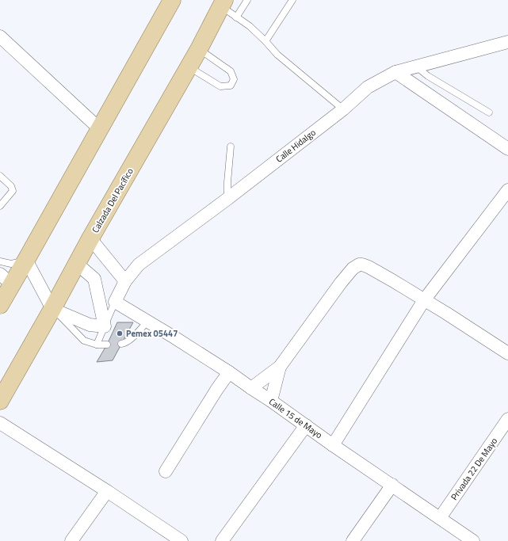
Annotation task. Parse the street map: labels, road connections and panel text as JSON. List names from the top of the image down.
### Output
{
  "streets": {
    "main road": ["Calzada Del Pacífico"],
    "street": ["Calle Hidalgo", "Calle 15 de Mayo", "Privada 22 De Mayo"]
  },
  "crossings": [
    ["Calle Hidalgo", "Calle 15 de Mayo"],
    ["Calle 15 de Mayo", "Privada 22 De Mayo"]
  ],
  "places": ["Pemex 05447"]
}
